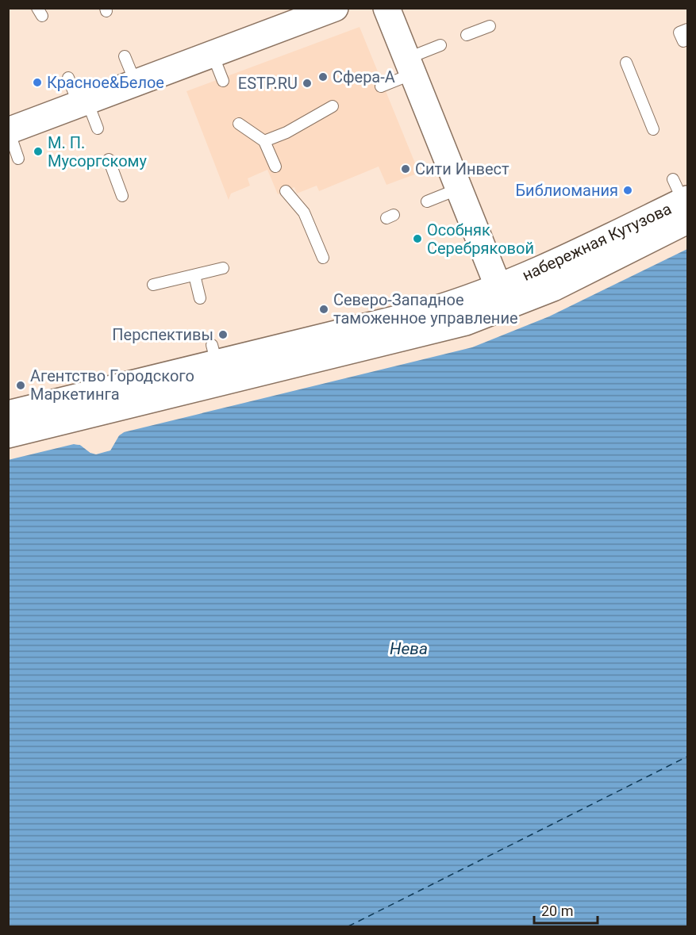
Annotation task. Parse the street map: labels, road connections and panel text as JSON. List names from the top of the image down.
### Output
{
  "streets": {
    "main road": ["набережная Кутузова"]
  },
  "water": ["Нева"],
  "places": [
    "Сфера-A",
    "Красное&Белое",
    "ESTP.RU",
    "М. П. Мусоргскому",
    "Сити Инвест",
    "Библиомания",
    "Особняк Серебряковой",
    "Северо-Западное таможенное управление",
    "Перспективы",
    "Агентство Городского Маркетинга"
  ],
  "scale_bar": "20 m"
}
